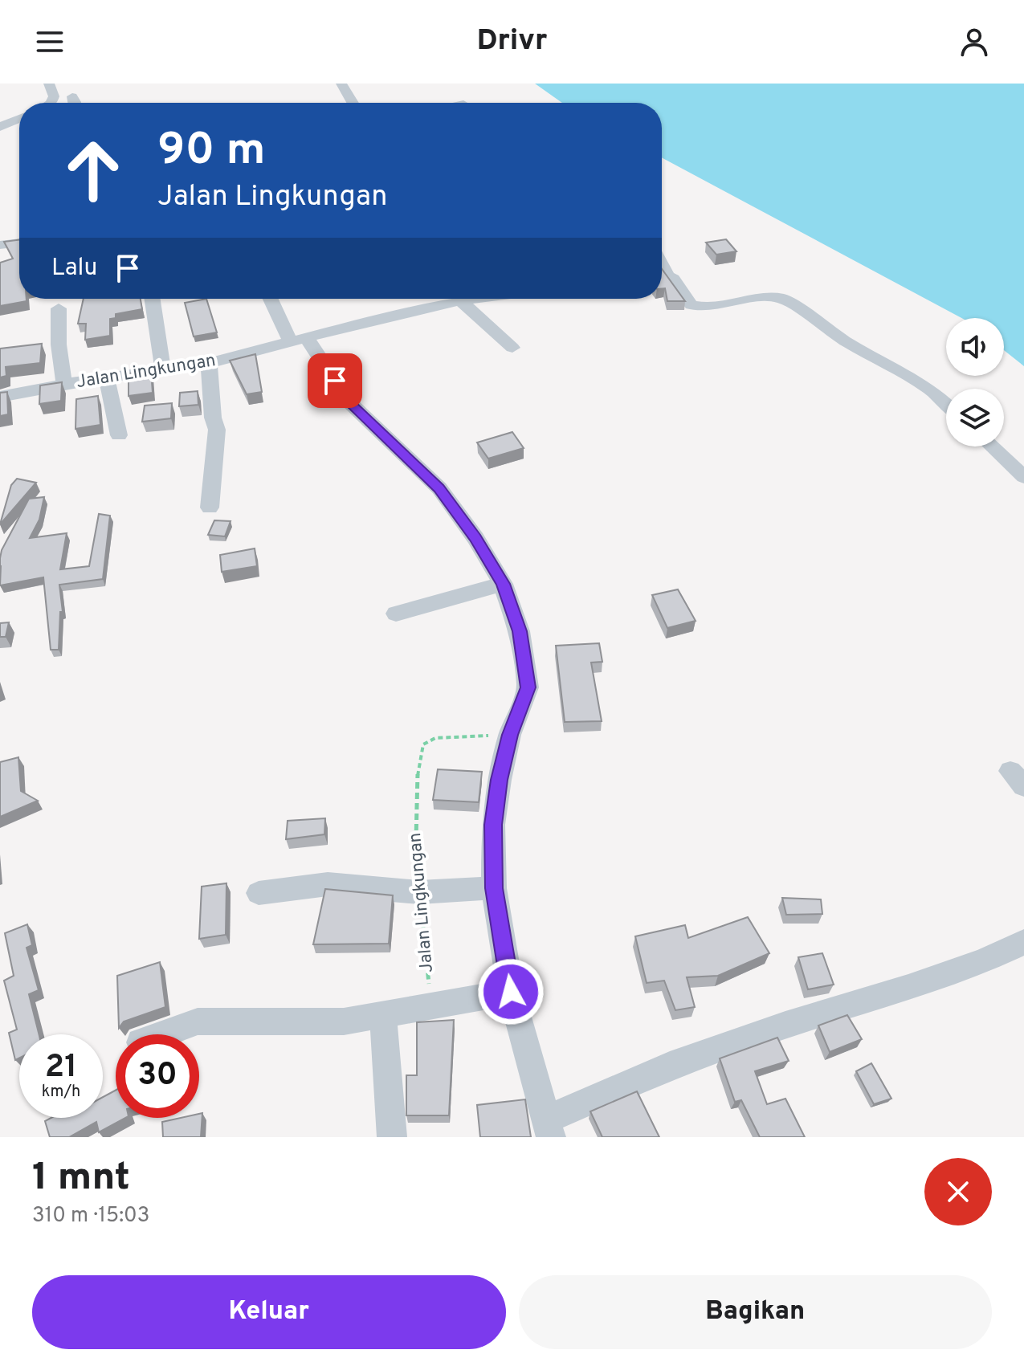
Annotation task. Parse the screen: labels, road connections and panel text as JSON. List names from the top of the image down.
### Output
{
  "streets": {
    "street": ["Jalan Lingkungan"]
  },
  "page": {
    "header": "Drivr",
    "turn": ["90 m", "Jalan Lingkungan"],
    "then": "Lalu",
    "speed": "21 km/h",
    "limit": "30",
    "heading": ["1 mnt", "310 m · 15:03"],
    "buttons": ["Keluar", "Bagikan"]
  }
}
